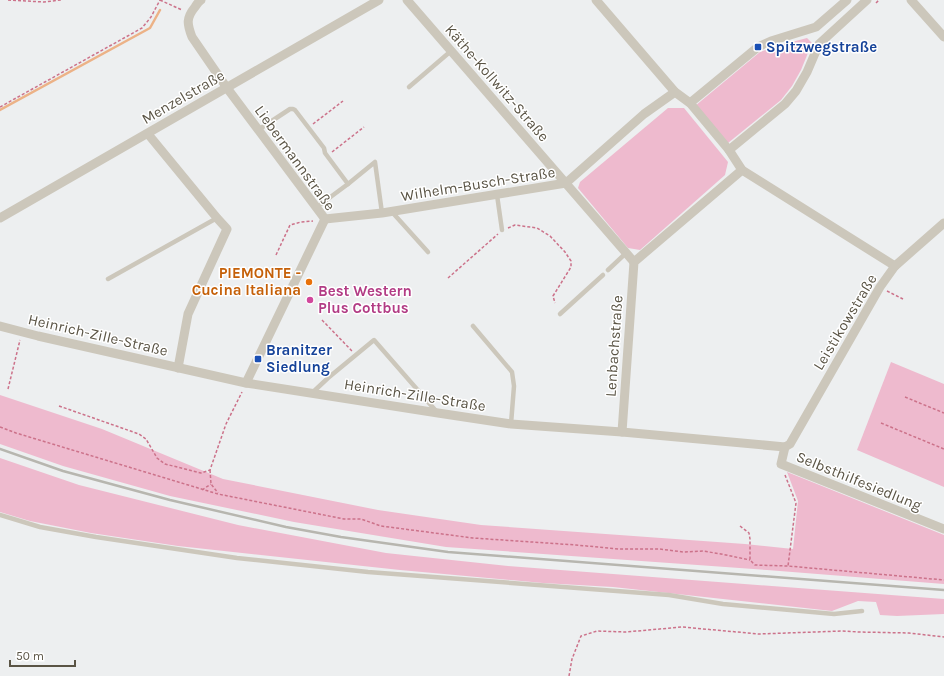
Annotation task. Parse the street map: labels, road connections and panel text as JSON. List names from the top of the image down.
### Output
{
  "streets": {
    "street": [
      "Käthe-Kollwitz-Straße",
      "Menzelstraße",
      "Liebermannstraße",
      "Wilhelm-Busch-Straße",
      "Leistikowstraße",
      "Heinrich-Zille-Straße",
      "Lenbachstraße",
      "Selbsthilfesiedlung"
    ]
  },
  "crossings": [
    ["Käthe-Kollwitz-Straße", "Wilhelm-Busch-Straße"],
    ["Menzelstraße", "Liebermannstraße"],
    ["Liebermannstraße", "Wilhelm-Busch-Straße"],
    ["Liebermannstraße", "Heinrich-Zille-Straße"],
    ["Leistikowstraße", "Heinrich-Zille-Straße"],
    ["Leistikowstraße", "Selbsthilfesiedlung"],
    ["Heinrich-Zille-Straße", "Lenbachstraße"],
    ["Heinrich-Zille-Straße", "Selbsthilfesiedlung"]
  ],
  "places": {
    "transit": ["Spitzwegstraße", "Branitzer Siedlung"],
    "other": ["PIEMONTE - Cucina Italiana", "Best Western Plus Cottbus"]
  },
  "scale_bar": "50 m"
}
